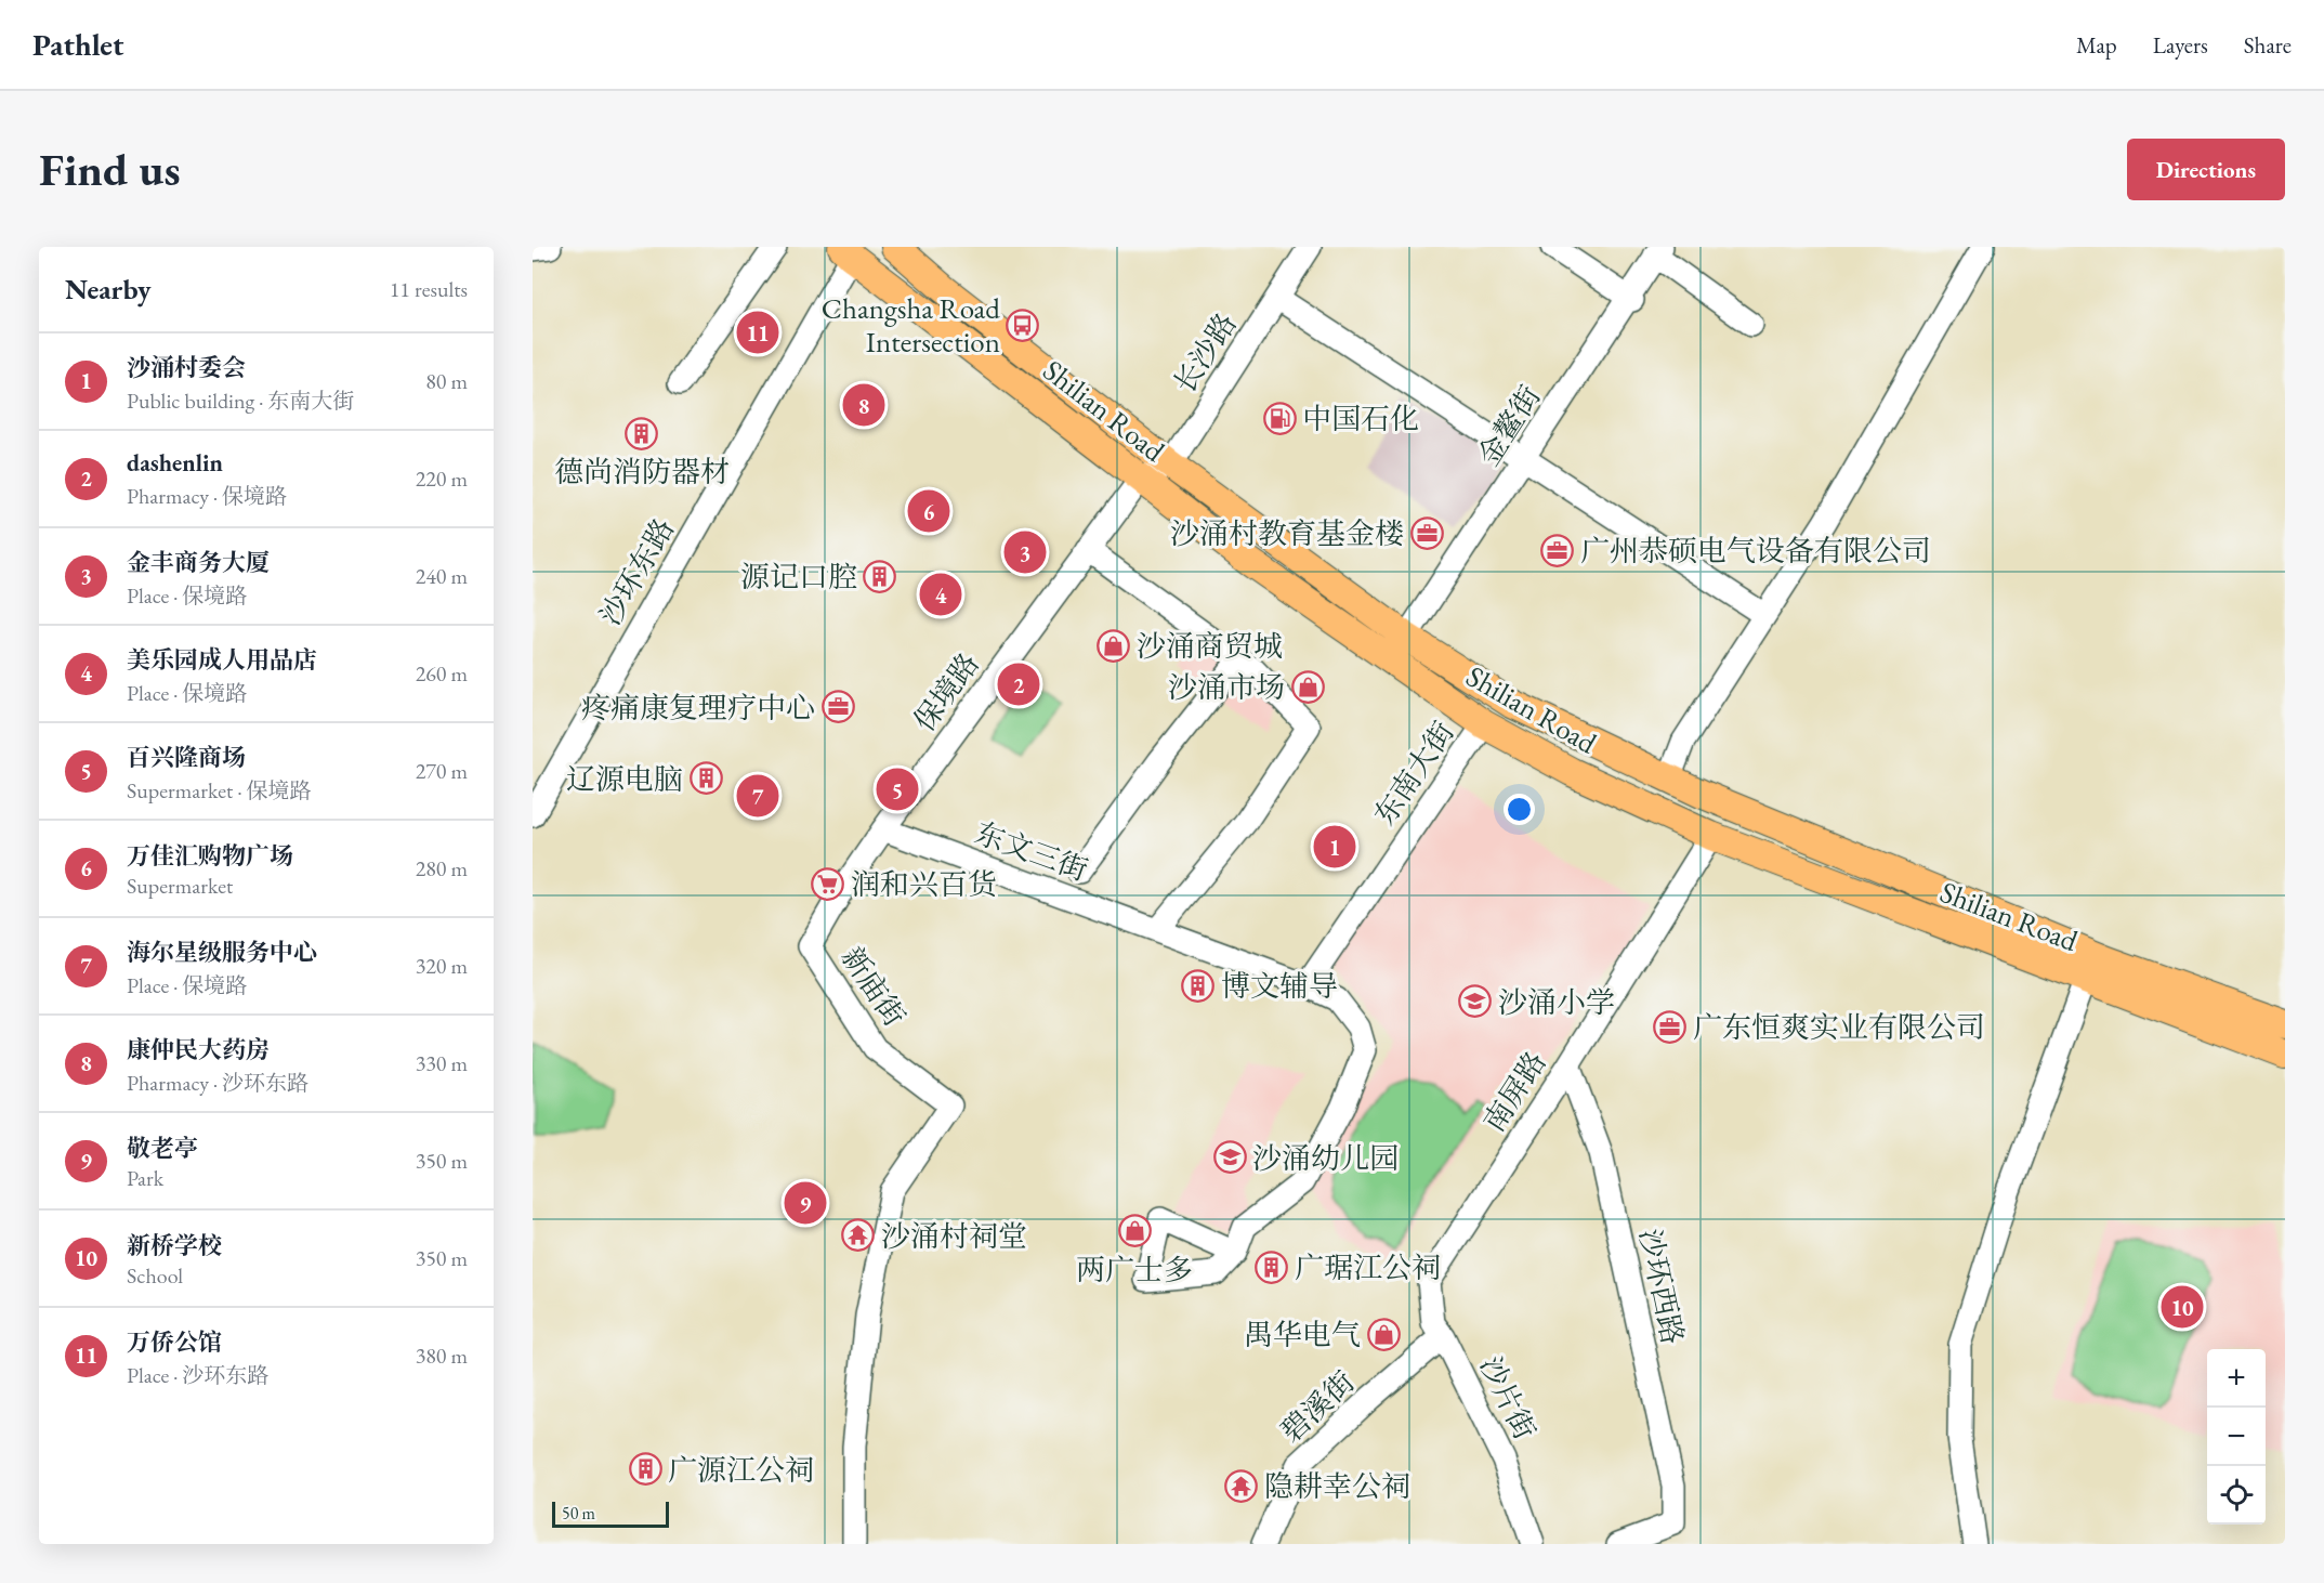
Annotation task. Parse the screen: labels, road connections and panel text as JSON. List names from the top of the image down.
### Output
{
  "streets": {
    "main road": ["Shilian Road"],
    "street": [
      "长沙路",
      "金鳌街",
      "沙环东路",
      "保境路",
      "东南大街",
      "东文三街",
      "新庙街",
      "南屏路",
      "沙环西路",
      "沙片街",
      "碧溪街"
    ]
  },
  "crossings": [
    ["长沙路", "Shilian Road"],
    ["Shilian Road", "金鳌街"],
    ["Shilian Road", "沙环东路"],
    ["Shilian Road", "保境路"],
    ["Shilian Road", "东南大街"],
    ["Shilian Road", "南屏路"],
    ["保境路", "东文三街"],
    ["保境路", "新庙街"],
    ["东南大街", "东文三街"],
    ["南屏路", "沙环西路"],
    ["南屏路", "沙片街"],
    ["沙片街", "碧溪街"]
  ],
  "places": {
    "bus stop": ["Changsha Road Intersection"],
    "fuel station": ["中国石化"],
    "building": [
      "德尚消防器材",
      "源记口腔",
      "辽源电脑",
      "博文辅导",
      "广琚江公祠",
      "广源江公祠"
    ],
    "office": [
      "沙涌村教育基金楼",
      "广州恭硕电气设备有限公司",
      "疼痛康复理疗中心",
      "广东恒爽实业有限公司"
    ],
    "shop": [
      "沙涌商贸城",
      "沙涌市场",
      "两广士多",
      "禺华电气"
    ],
    "supermarket": ["润和兴百货"],
    "school or university": ["沙涌小学", "沙涌幼儿园"],
    "temple": ["沙涌村祠堂", "隐耕幸公祠"]
  },
  "scale_bar": "50 m",
  "page": {
    "header": "Pathlet",
    "nav": ["Map", "Layers", "Share"],
    "buttons": "Directions",
    "title": "Find us",
    "heading": ["Nearby", "11 results"],
    "pins": [
      "11",
      "8",
      "6",
      "3",
      "4",
      "2",
      "5",
      "7",
      "1",
      "9",
      "10"
    ],
    "list": [
      {
        "mark": "1",
        "name": "沙涌村委会",
        "note": "Public building · 东南大街",
        "value": "80 m"
      },
      {
        "mark": "2",
        "name": "dashenlin",
        "note": "Pharmacy · 保境路",
        "value": "220 m"
      },
      {
        "mark": "3",
        "name": "金丰商务大厦",
        "note": "Place · 保境路",
        "value": "240 m"
      },
      {
        "mark": "4",
        "name": "美乐园成人用品店",
        "note": "Place · 保境路",
        "value": "260 m"
      },
      {
        "mark": "5",
        "name": "百兴隆商场",
        "note": "Supermarket · 保境路",
        "value": "270 m"
      },
      {
        "mark": "6",
        "name": "万佳汇购物广场",
        "note": "Supermarket",
        "value": "280 m"
      },
      {
        "mark": "7",
        "name": "海尔星级服务中心",
        "note": "Place · 保境路",
        "value": "320 m"
      },
      {
        "mark": "8",
        "name": "康仲民大药房",
        "note": "Pharmacy · 沙环东路",
        "value": "330 m"
      },
      {
        "mark": "9",
        "name": "敬老亭",
        "note": "Park",
        "value": "350 m"
      },
      {
        "mark": "10",
        "name": "新桥学校",
        "note": "School",
        "value": "350 m"
      },
      {
        "mark": "11",
        "name": "万侨公馆",
        "note": "Place · 沙环东路",
        "value": "380 m"
      }
    ],
    "map_buttons": ["+", "−"],
    "scale": "50 m"
  }
}
